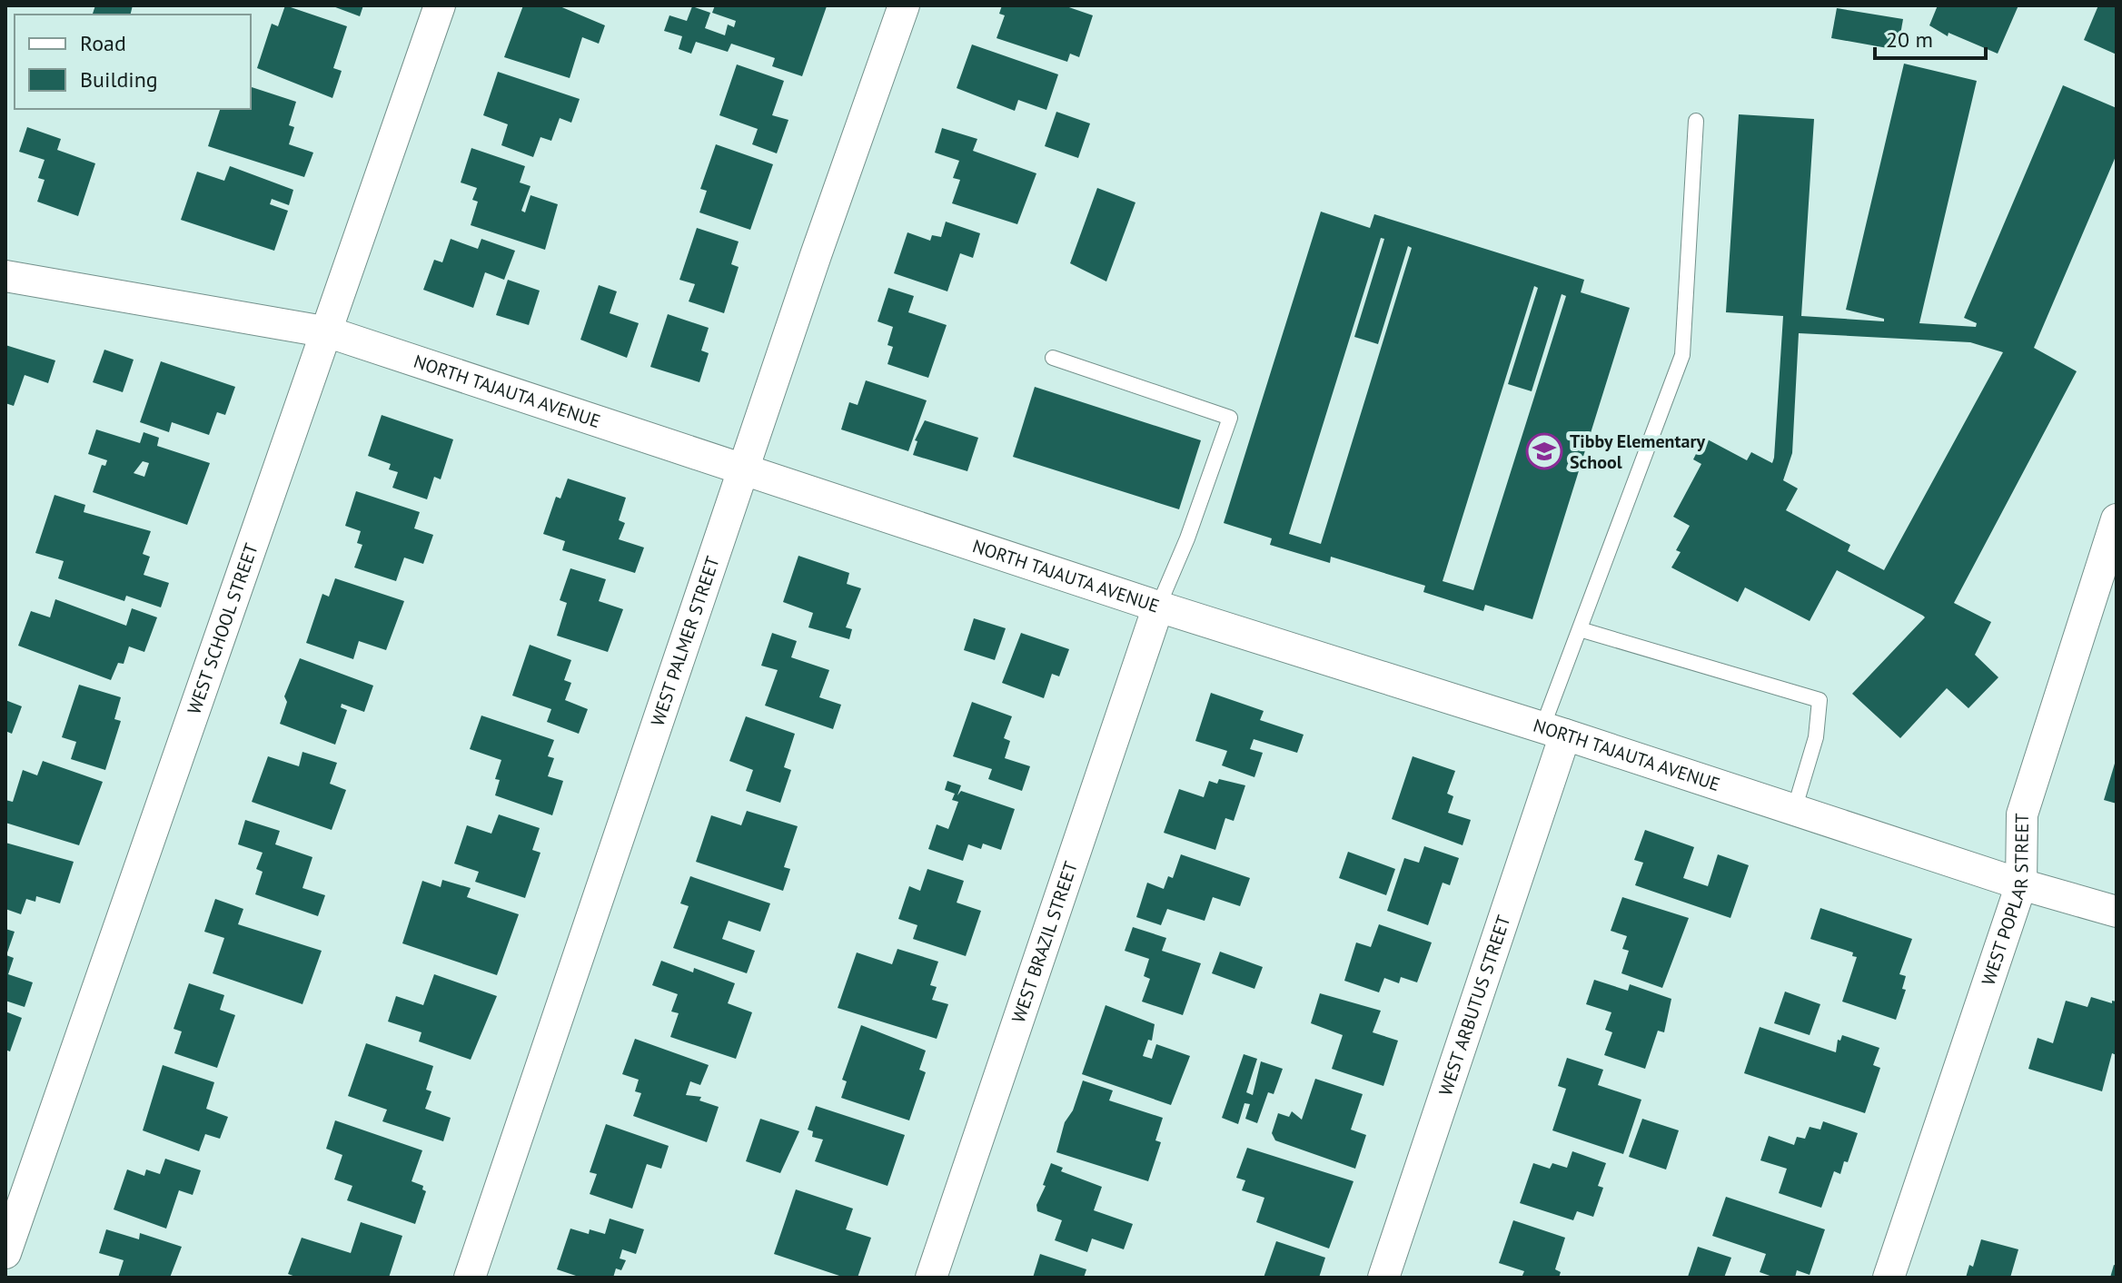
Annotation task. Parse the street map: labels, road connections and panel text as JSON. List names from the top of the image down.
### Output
{
  "streets": {
    "street": [
      "NORTH TAJAUTA AVENUE",
      "WEST SCHOOL STREET",
      "WEST PALMER STREET",
      "WEST POPLAR STREET",
      "WEST BRAZIL STREET",
      "WEST ARBUTUS STREET"
    ]
  },
  "crossings": [
    ["NORTH TAJAUTA AVENUE", "WEST SCHOOL STREET"],
    ["NORTH TAJAUTA AVENUE", "WEST PALMER STREET"],
    ["NORTH TAJAUTA AVENUE", "WEST POPLAR STREET"],
    ["NORTH TAJAUTA AVENUE", "WEST BRAZIL STREET"],
    ["NORTH TAJAUTA AVENUE", "WEST ARBUTUS STREET"]
  ],
  "places": {
    "school or university": ["Tibby Elementary School"]
  },
  "legend": ["Road", "Building"],
  "scale_bar": "20 m"
}
